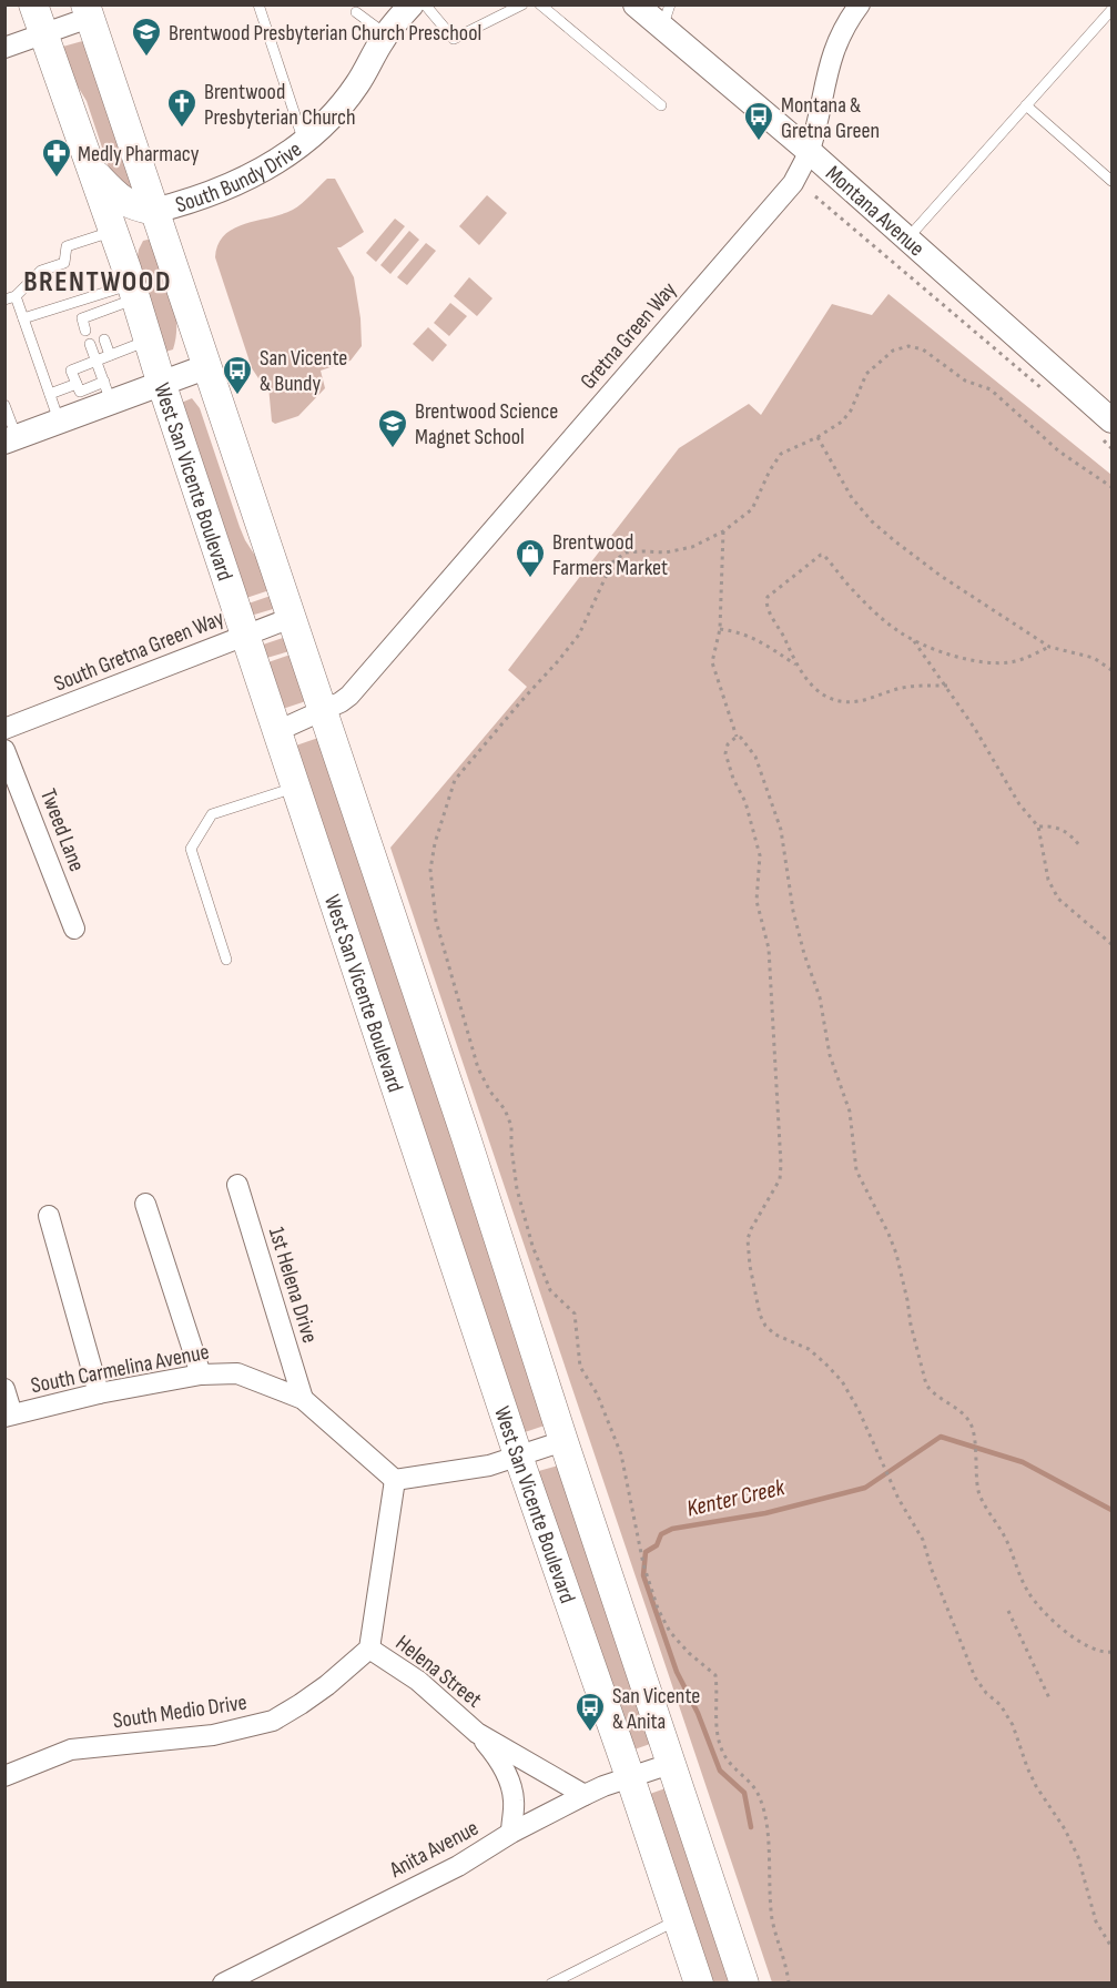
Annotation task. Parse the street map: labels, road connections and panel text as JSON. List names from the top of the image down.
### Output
{
  "streets": {
    "main road": ["West San Vicente Boulevard"],
    "street": [
      "South Bundy Drive",
      "Montana Avenue",
      "Gretna Green Way",
      "South Gretna Green Way",
      "Tweed Lane",
      "1st Helena Drive",
      "South Carmelina Avenue",
      "Helena Street",
      "South Medio Drive",
      "Anita Avenue"
    ]
  },
  "crossings": [
    ["South Bundy Drive", "West San Vicente Boulevard"],
    ["Montana Avenue", "Gretna Green Way"],
    ["Gretna Green Way", "West San Vicente Boulevard"],
    ["West San Vicente Boulevard", "South Gretna Green Way"],
    ["West San Vicente Boulevard", "Anita Avenue"],
    ["1st Helena Drive", "South Carmelina Avenue"],
    ["Helena Street", "South Medio Drive"],
    ["Helena Street", "Anita Avenue"]
  ],
  "districts": ["BRENTWOOD"],
  "water": ["Kenter Creek"],
  "places": {
    "school or university": ["Brentwood Presbyterian Church Preschool", "Brentwood Science Magnet School"],
    "church": ["Brentwood Presbyterian Church"],
    "bus stop": ["Montana & Gretna Green", "San Vicente & Bundy", "San Vicente & Anita"],
    "pharmacy": ["Medly Pharmacy"],
    "shop": ["Brentwood Farmers Market"]
  }
}
